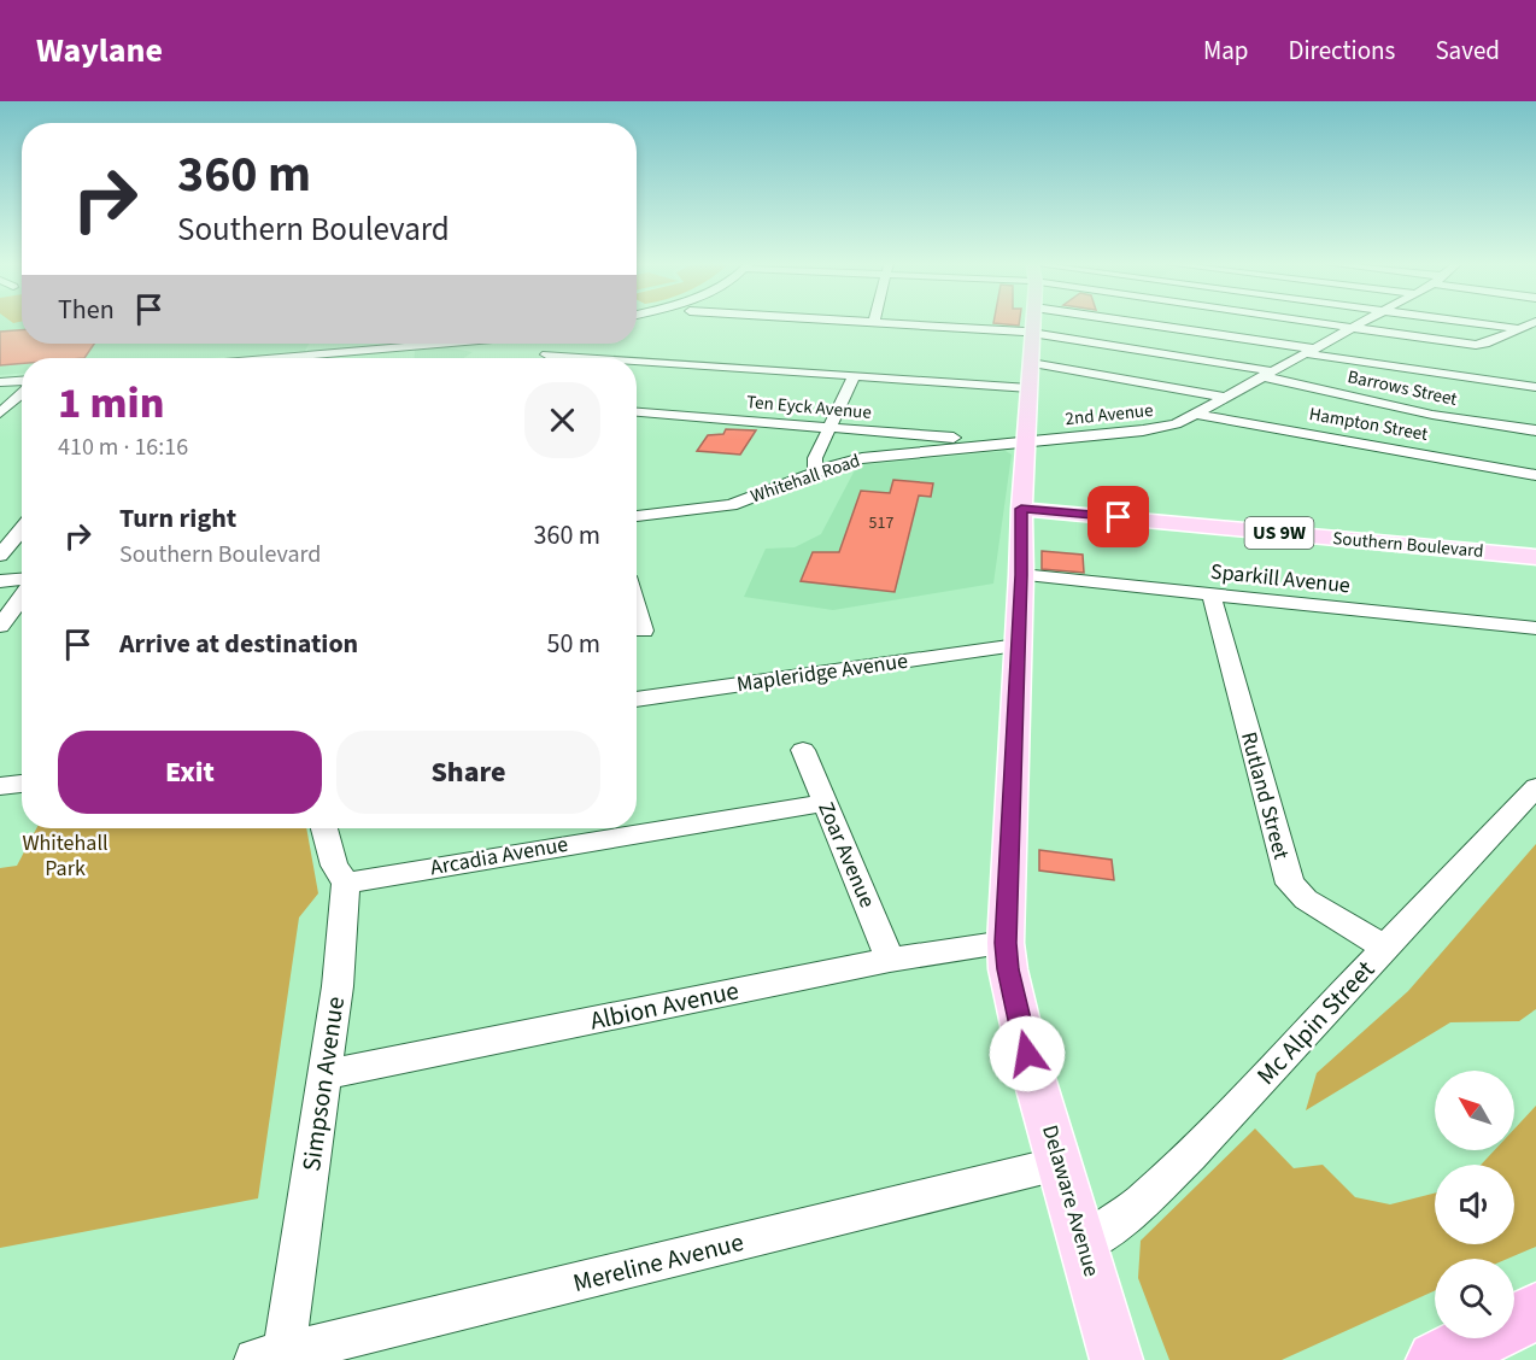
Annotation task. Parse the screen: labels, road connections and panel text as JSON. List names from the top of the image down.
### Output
{
  "streets": {
    "main road": ["US 9W", "Southern Boulevard", "Delaware Avenue"],
    "street": [
      "Barrows Street",
      "Ten Eyck Avenue",
      "2nd Avenue",
      "Hampton Street",
      "Whitehall Road",
      "Sparkill Avenue",
      "Mapleridge Avenue",
      "Rutland Street",
      "Zoar Avenue",
      "Arcadia Avenue",
      "Albion Avenue",
      "Mc Alpin Street",
      "Simpson Avenue",
      "Mereline Avenue"
    ]
  },
  "crossings": [
    ["Barrows Street", "2nd Avenue"],
    ["Barrows Street", "Delaware Avenue"],
    ["Ten Eyck Avenue", "Whitehall Road"],
    ["2nd Avenue", "Hampton Street"],
    ["2nd Avenue", "Whitehall Road"],
    ["2nd Avenue", "Delaware Avenue"],
    ["Whitehall Road", "Delaware Avenue"],
    ["Southern Boulevard", "Delaware Avenue"],
    ["Sparkill Avenue", "Rutland Street"],
    ["Sparkill Avenue", "Delaware Avenue"],
    ["Mapleridge Avenue", "Delaware Avenue"],
    ["Rutland Street", "Mc Alpin Street"],
    ["Zoar Avenue", "Arcadia Avenue"],
    ["Zoar Avenue", "Albion Avenue"],
    ["Arcadia Avenue", "Simpson Avenue"],
    ["Albion Avenue", "Simpson Avenue"],
    ["Albion Avenue", "Delaware Avenue"],
    ["Mc Alpin Street", "Delaware Avenue"],
    ["Simpson Avenue", "Mereline Avenue"],
    ["Delaware Avenue", "Mereline Avenue"]
  ],
  "parks": ["Whitehall Park"],
  "house_numbers": ["517"],
  "north": "top left",
  "page": {
    "header": "Waylane",
    "nav": ["Map", "Directions", "Saved"],
    "turn": ["360 m", "Southern Boulevard"],
    "then": "Then",
    "heading": ["1 min", "410 m · 16:16"],
    "list": [
      {
        "name": "Turn right",
        "note": "Southern Boulevard",
        "value": "360 m"
      },
      {
        "name": "Arrive at destination",
        "value": "50 m"
      }
    ],
    "buttons": ["Exit", "Share"]
  }
}
